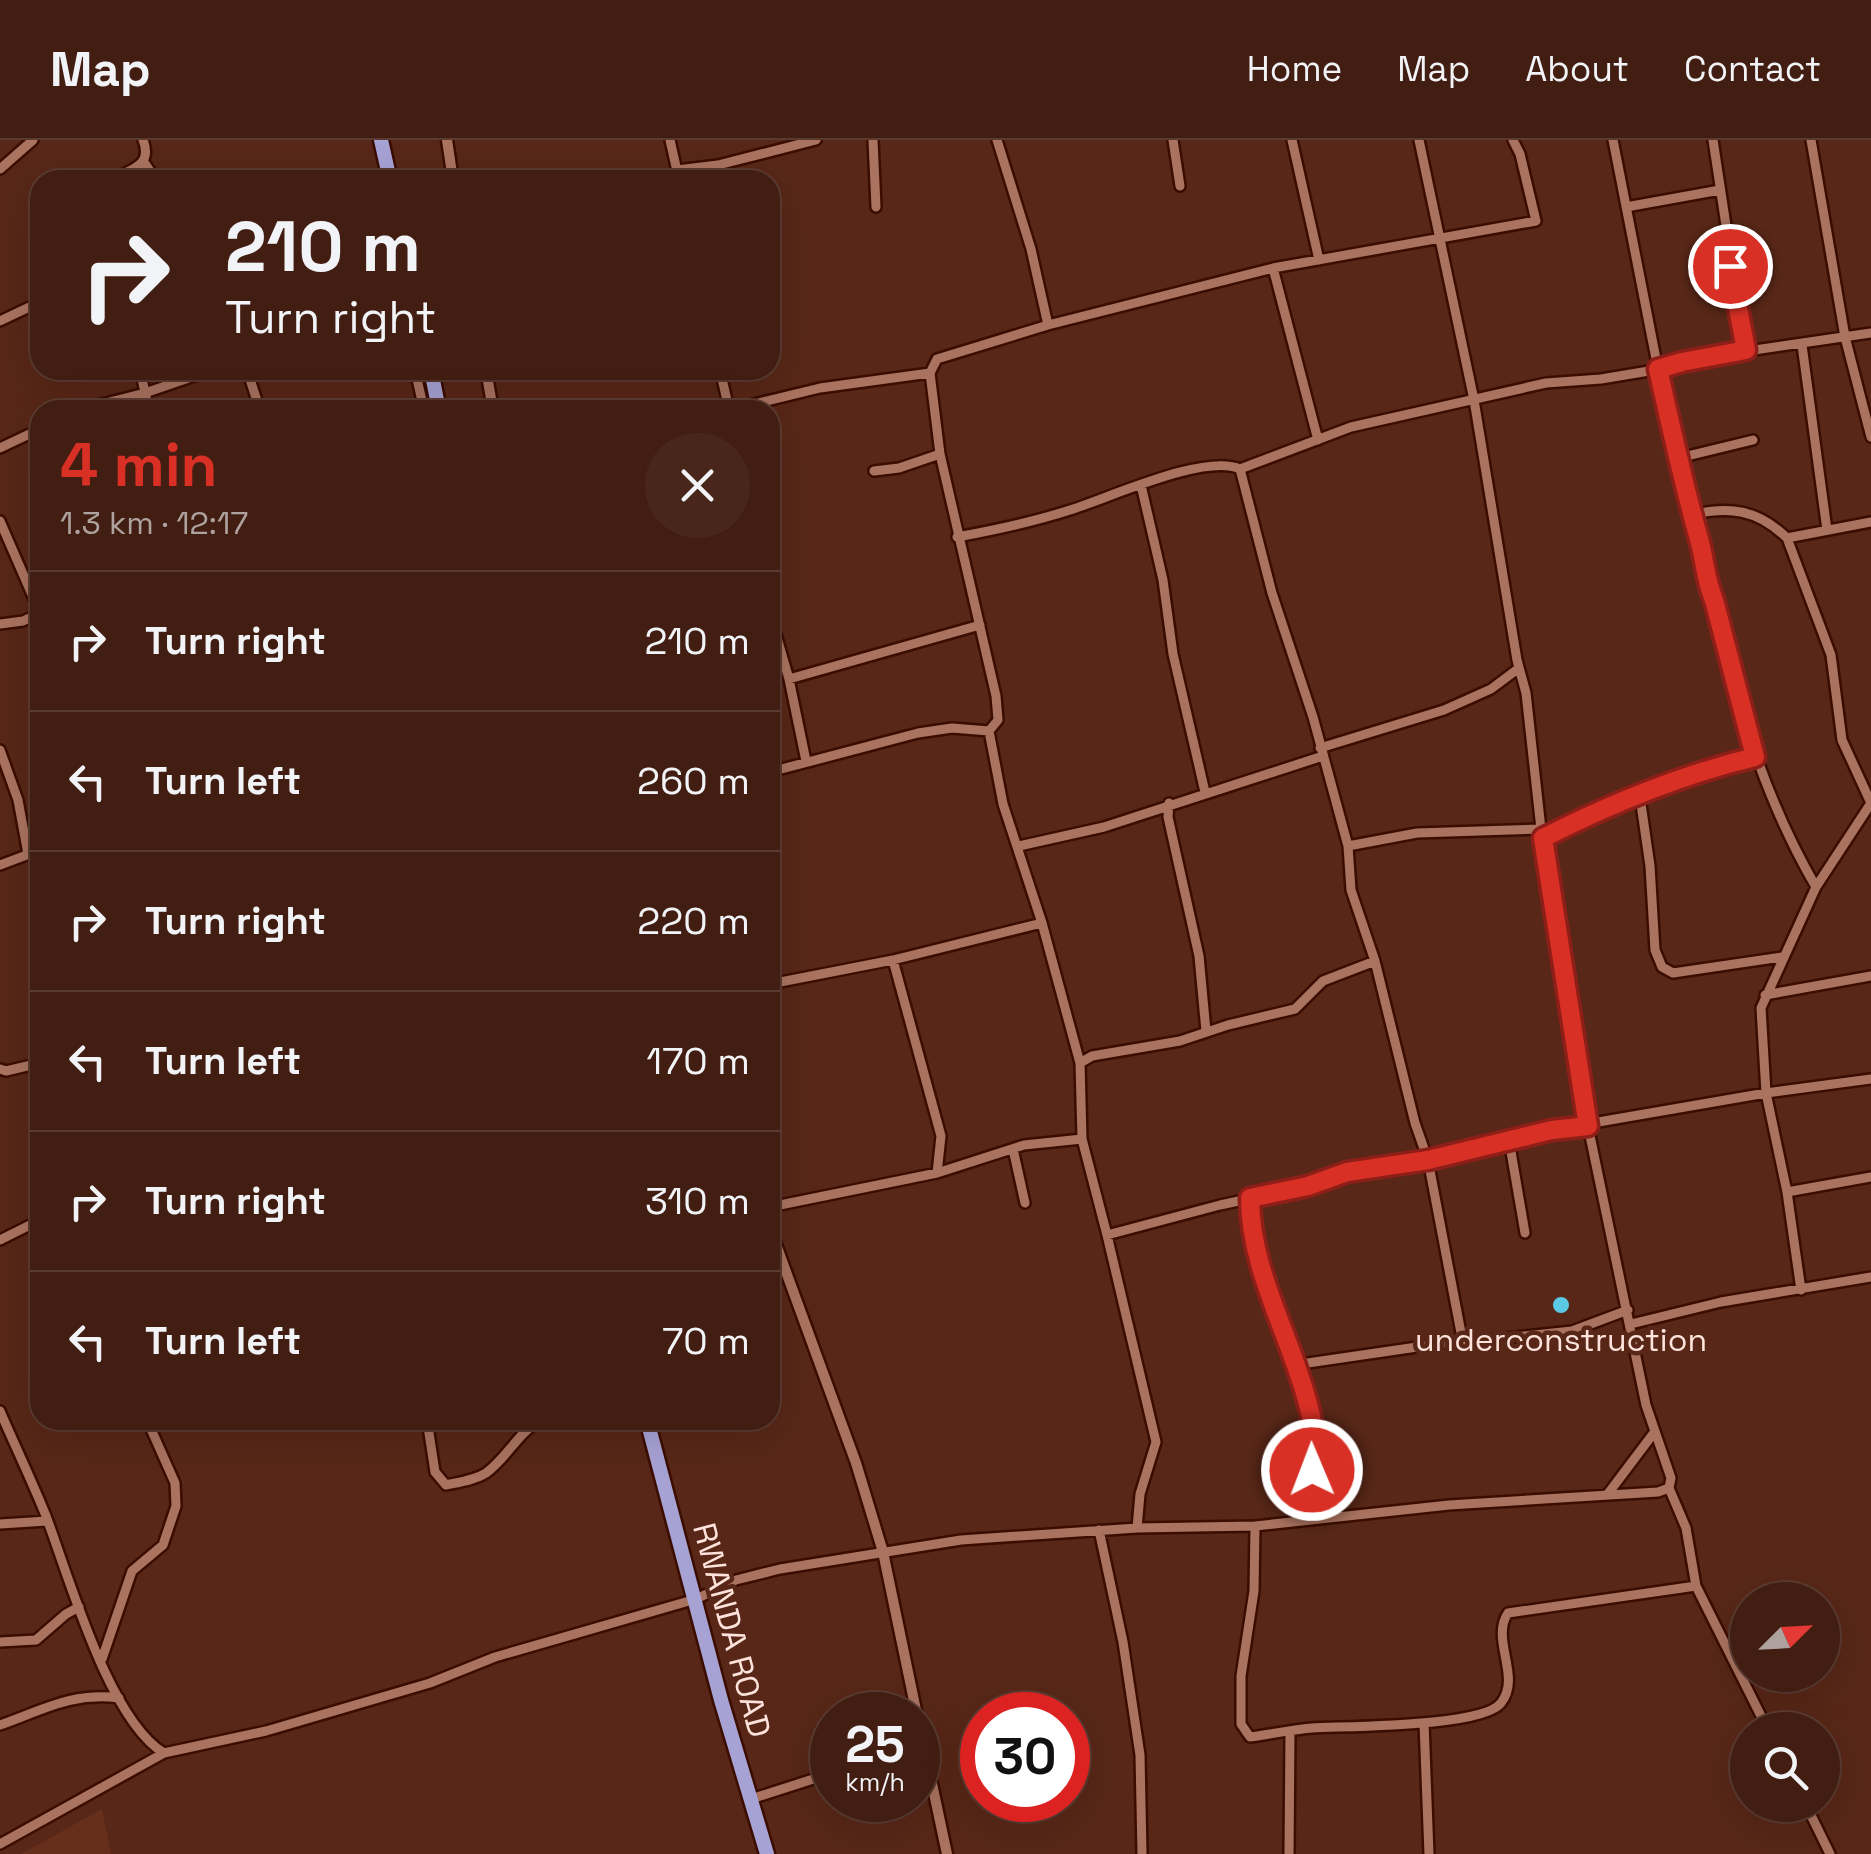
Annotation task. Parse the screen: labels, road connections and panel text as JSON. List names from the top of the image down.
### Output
{
  "streets": {
    "highway": ["RWANDA ROAD"]
  },
  "places": ["underconstruction"],
  "north": "top right",
  "page": {
    "header": "Map",
    "nav": [
      "Home",
      "Map",
      "About",
      "Contact"
    ],
    "turn": ["210 m", "Turn right"],
    "heading": ["4 min", "1.3 km · 12:17"],
    "list": [
      {
        "name": "Turn right",
        "value": "210 m"
      },
      {
        "name": "Turn left",
        "value": "260 m"
      },
      {
        "name": "Turn right",
        "value": "220 m"
      },
      {
        "name": "Turn left",
        "value": "170 m"
      },
      {
        "name": "Turn right",
        "value": "310 m"
      },
      {
        "name": "Turn left",
        "value": "70 m"
      }
    ],
    "speed": "25 km/h",
    "limit": "30"
  }
}
